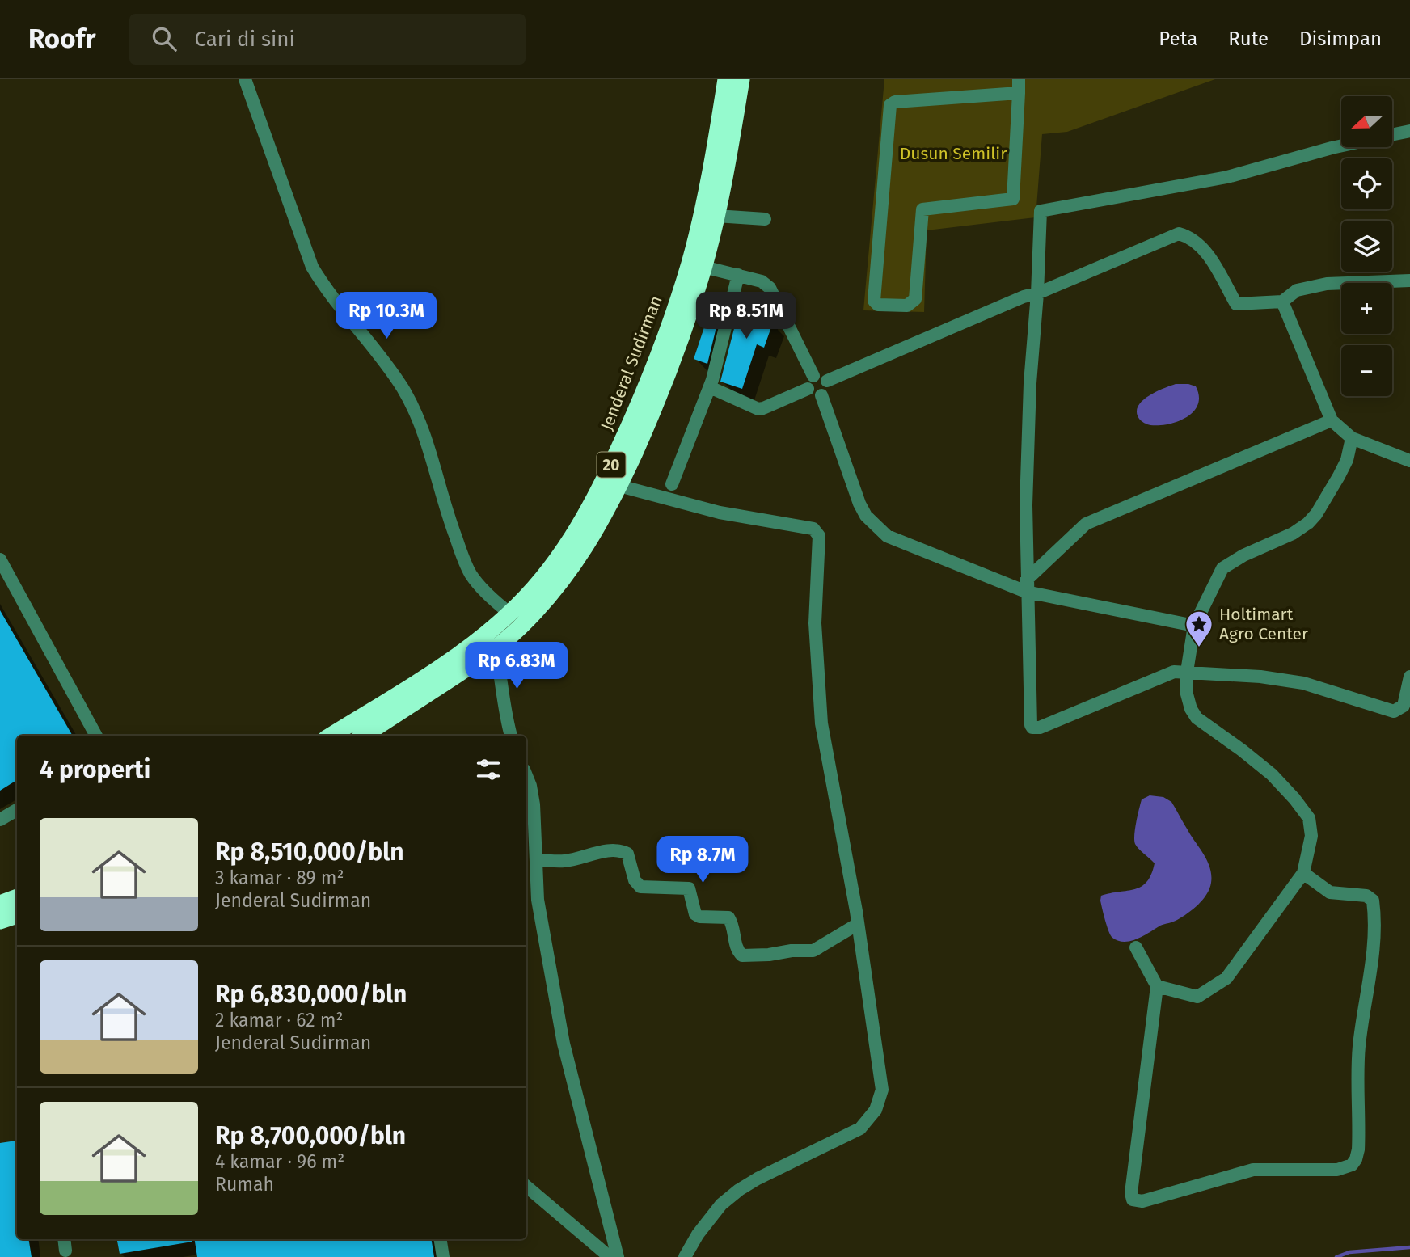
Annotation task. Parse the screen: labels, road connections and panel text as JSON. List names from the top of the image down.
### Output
{
  "streets": {
    "highway": ["Jenderal Sudirman", "20"]
  },
  "crossings": [
    ["Jenderal Sudirman", "20"]
  ],
  "parks": ["Dusun Semilir"],
  "places": {
    "place": ["Holtimart Agro Center"]
  },
  "north": "left",
  "page": {
    "header": "Roofr",
    "search": "Cari di sini",
    "nav": ["Peta", "Rute", "Disimpan"],
    "map_buttons": ["+", "−"],
    "price": [
      "Rp 10.3M",
      "Rp 8.51M",
      "Rp 6.83M",
      "Rp 8.7M"
    ],
    "heading": "4 properti",
    "list": [
      {
        "name": "Rp 8,510,000/bln",
        "note": "3 kamar · 89 m² · Jenderal Sudirman"
      },
      {
        "name": "Rp 6,830,000/bln",
        "note": "2 kamar · 62 m² · Jenderal Sudirman"
      },
      {
        "name": "Rp 8,700,000/bln",
        "note": "4 kamar · 96 m² · Rumah"
      }
    ]
  }
}
